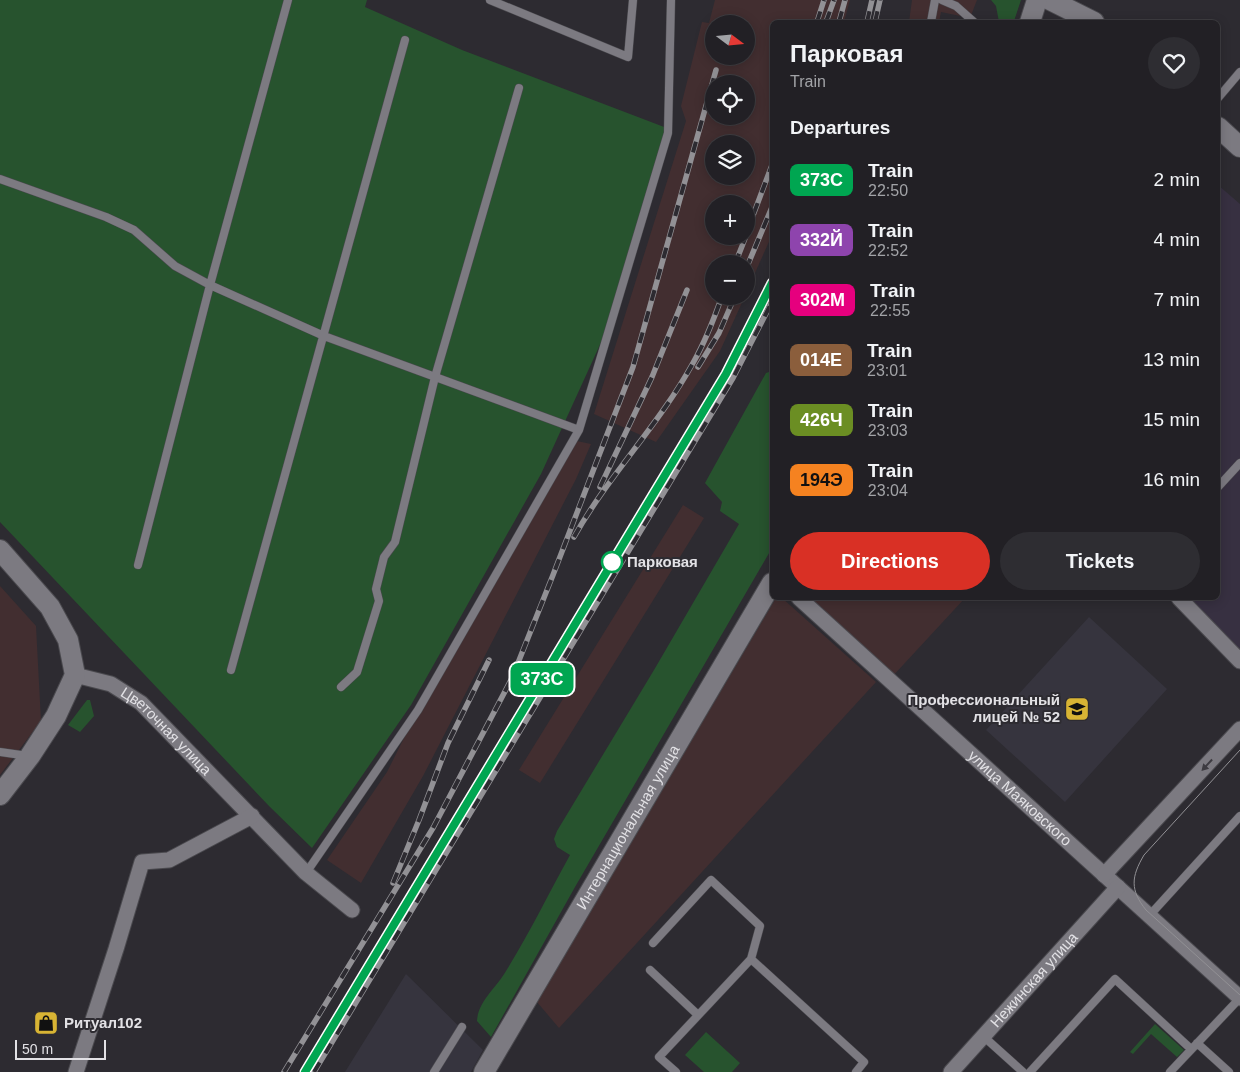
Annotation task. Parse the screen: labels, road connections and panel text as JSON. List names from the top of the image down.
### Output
{
  "streets": {
    "main road": ["Интернациональная улица"],
    "street": ["Цветочная улица", "улица Маяковского", "Нежинская улица"]
  },
  "crossings": [
    ["улица Маяковского", "Нежинская улица"]
  ],
  "places": {
    "other": ["Парковая"],
    "school or university": ["Профессиональный лицей № 52"],
    "shop": ["Ритуал102"]
  },
  "scale_bar": "50 m",
  "north": "right",
  "page": {
    "on_map": "373C",
    "map_buttons": ["+", "−"],
    "heading": [
      ["Парковая", "Train"],
      "Departures"
    ],
    "list": [
      {
        "mark": "373C",
        "name": "Train",
        "note": "22:50",
        "value": "2 min"
      },
      {
        "mark": "332Й",
        "name": "Train",
        "note": "22:52",
        "value": "4 min"
      },
      {
        "mark": "302М",
        "name": "Train",
        "note": "22:55",
        "value": "7 min"
      },
      {
        "mark": "014Е",
        "name": "Train",
        "note": "23:01",
        "value": "13 min"
      },
      {
        "mark": "426Ч",
        "name": "Train",
        "note": "23:03",
        "value": "15 min"
      },
      {
        "mark": "194Э",
        "name": "Train",
        "note": "23:04",
        "value": "16 min"
      }
    ],
    "buttons": ["Directions", "Tickets"],
    "scale": "50 m"
  }
}
